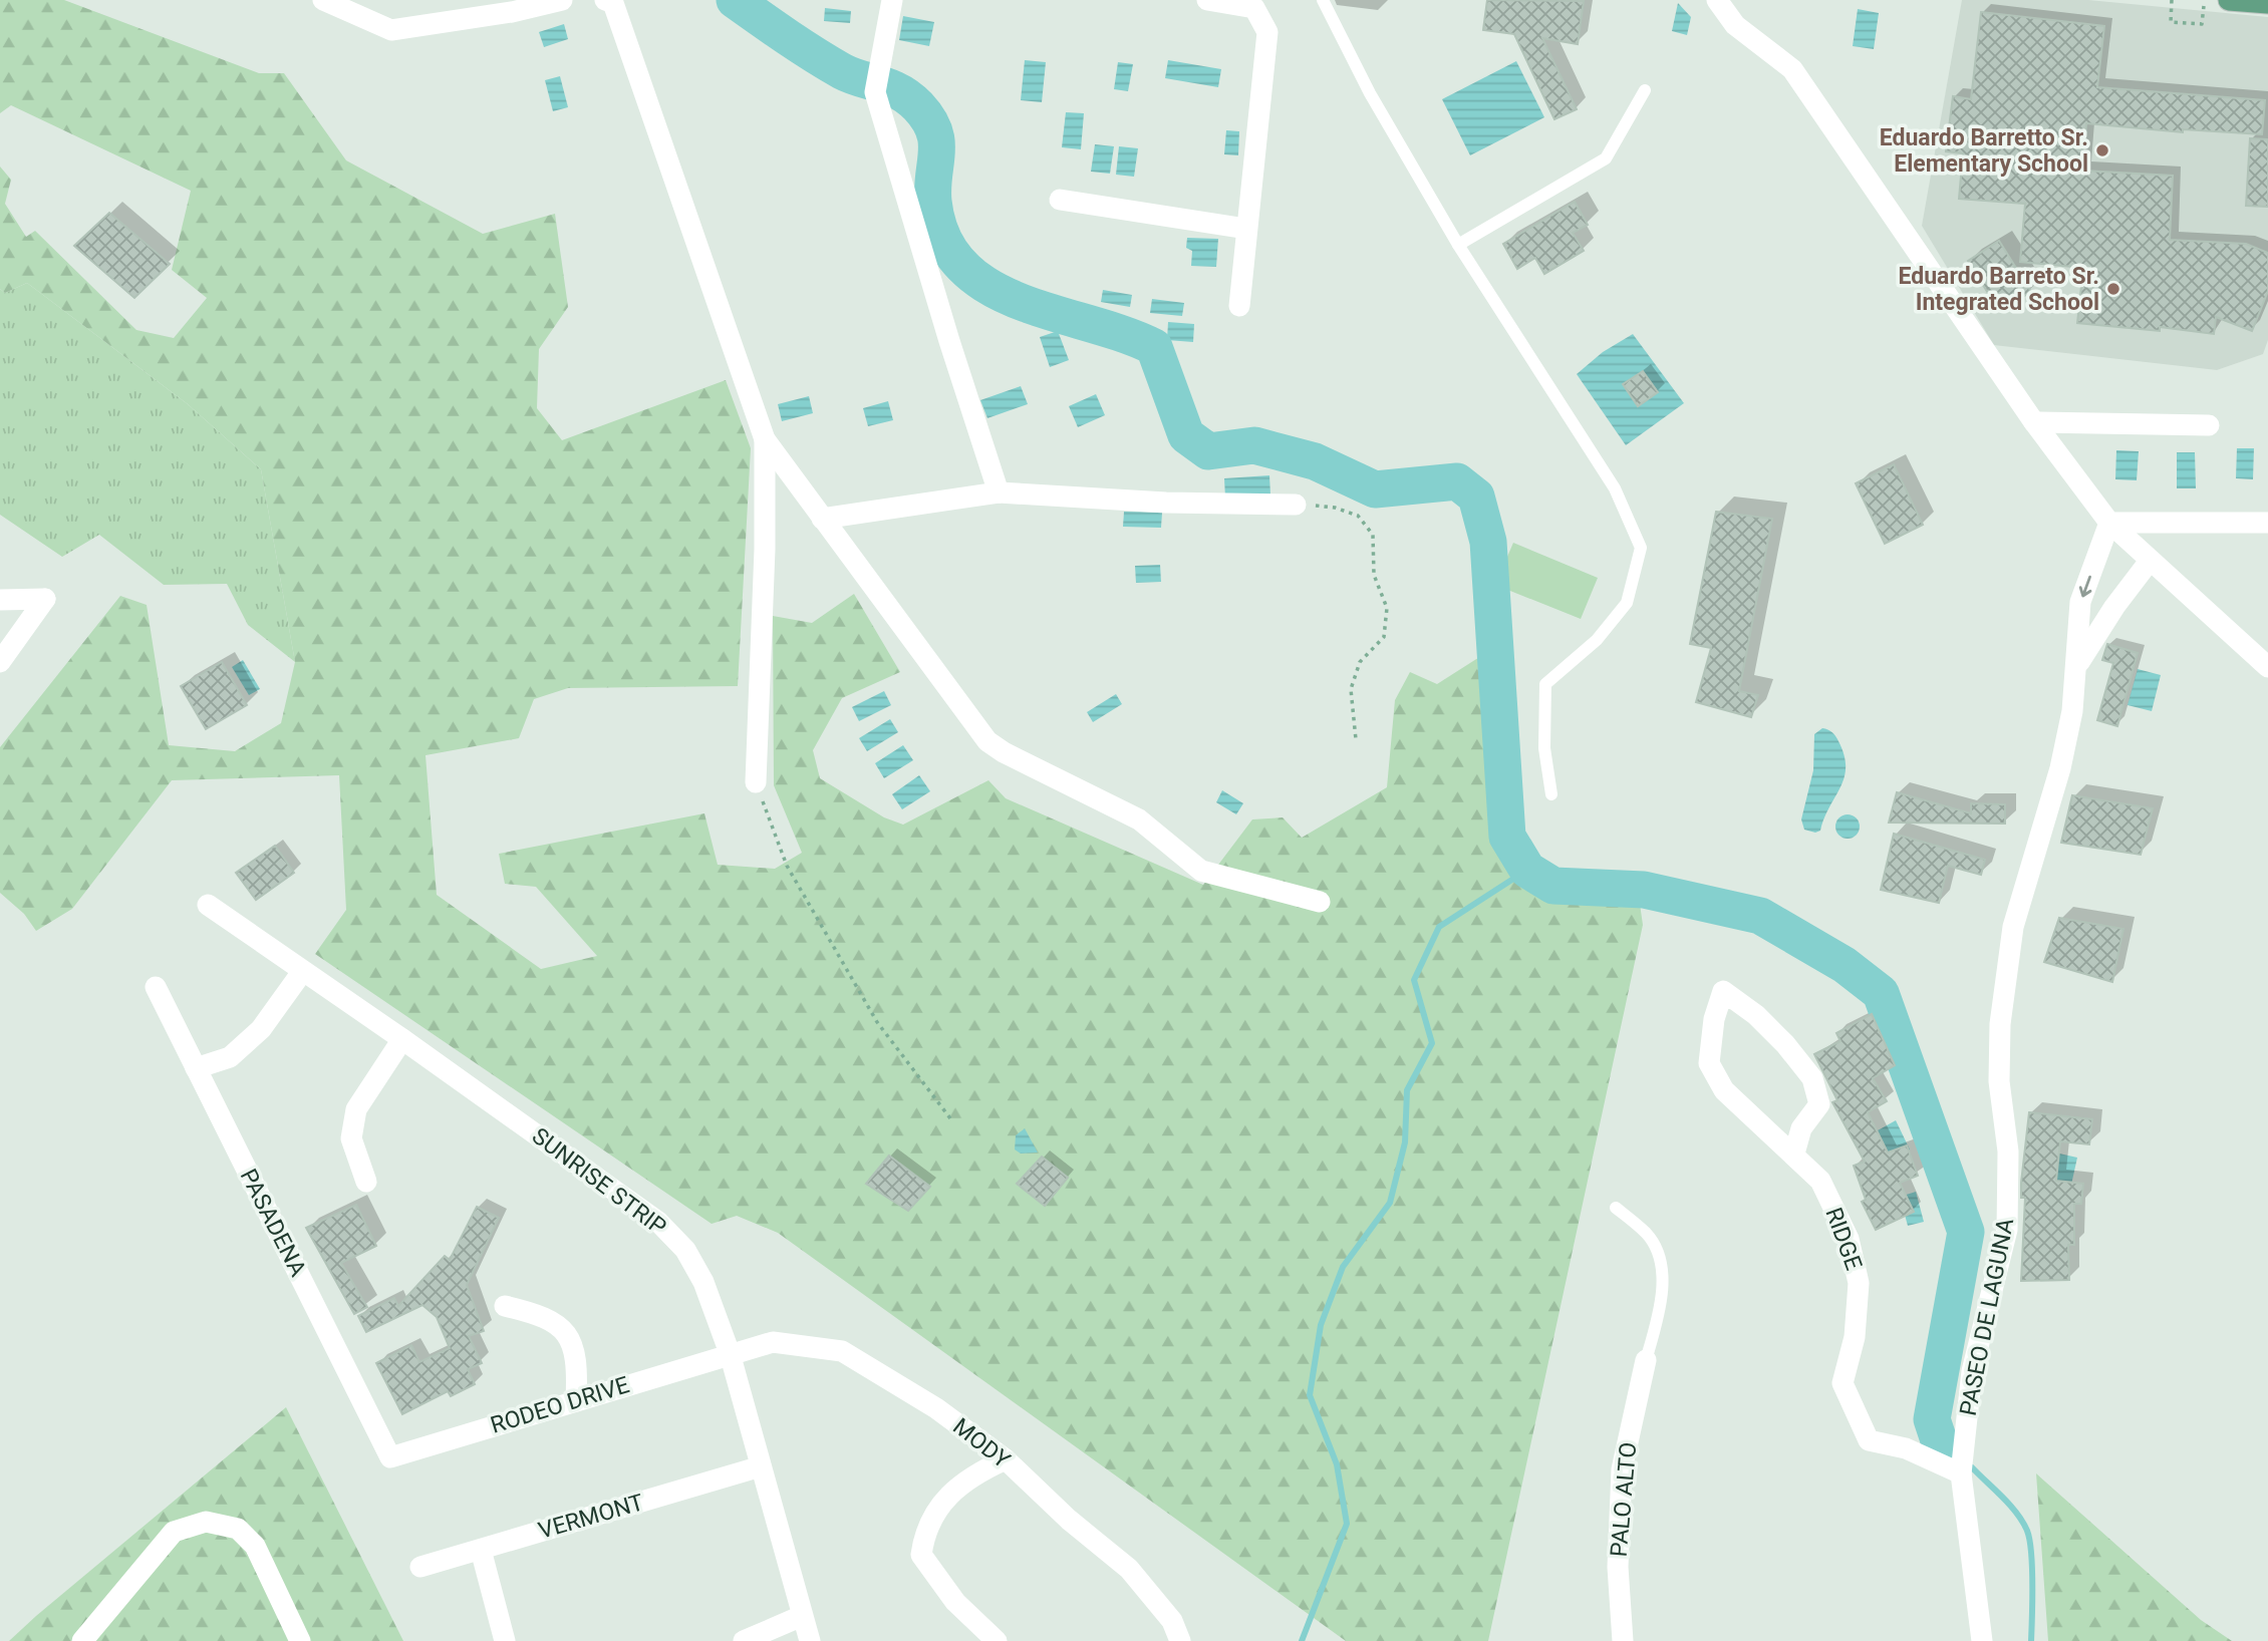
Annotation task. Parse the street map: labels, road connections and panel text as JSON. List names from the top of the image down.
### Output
{
  "streets": {
    "street": [
      "SUNRISE STRIP",
      "PASADENA",
      "RIDGE",
      "PASEO DE LAGUNA",
      "RODEO DRIVE",
      "MODY",
      "PALO ALTO",
      "VERMONT"
    ]
  },
  "crossings": [
    ["SUNRISE STRIP", "RODEO DRIVE"],
    ["SUNRISE STRIP", "MODY"],
    ["SUNRISE STRIP", "VERMONT"],
    ["PASADENA", "RODEO DRIVE"],
    ["RIDGE", "PASEO DE LAGUNA"],
    ["RODEO DRIVE", "MODY"]
  ],
  "places": ["Eduardo Barretto Sr. Elementary School", "Eduardo Barreto Sr. Integrated School"]
}
